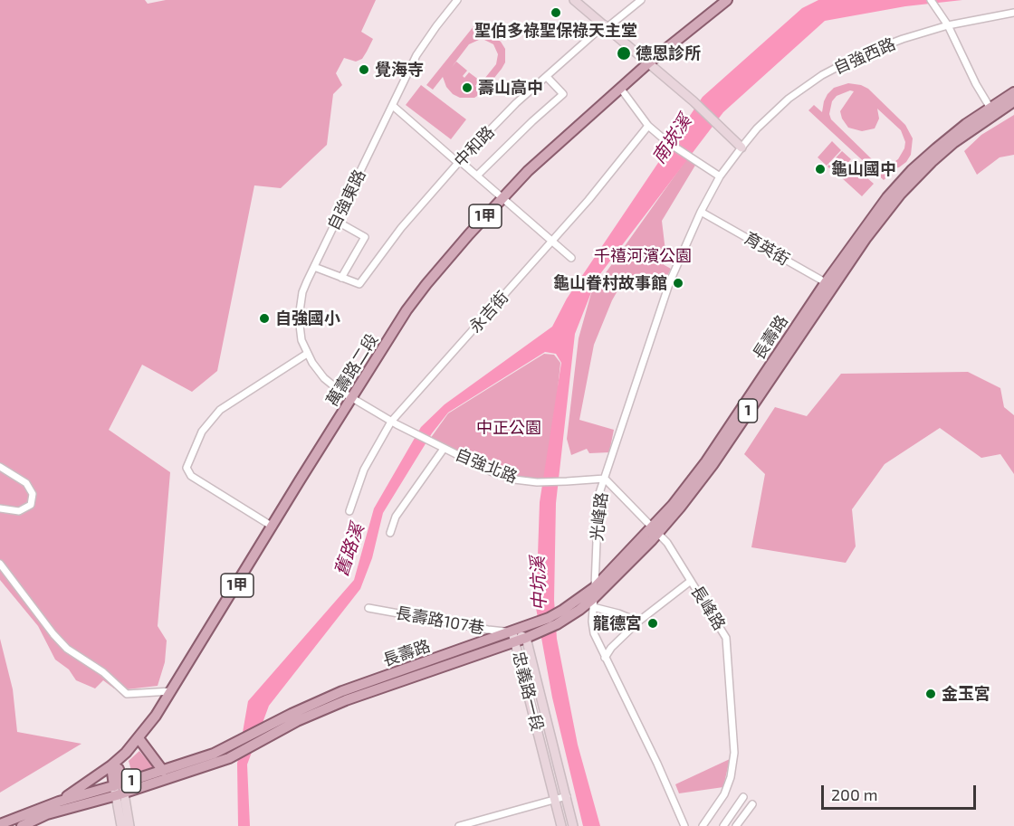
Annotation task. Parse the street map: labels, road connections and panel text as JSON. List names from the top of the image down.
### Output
{
  "streets": {
    "main road": [
      "1甲",
      "長壽路",
      "萬壽路二段",
      "1",
      "忠義路一段"
    ],
    "street": [
      "自強西路",
      "中和路",
      "自強東路",
      "育英街",
      "永吉街",
      "自強北路",
      "光峰路",
      "長峰路",
      "長壽路107巷"
    ]
  },
  "crossings": [
    ["自強西路", "光峰路"],
    ["自強東路", "萬壽路二段"],
    ["育英街", "長壽路"],
    ["育英街", "光峰路"],
    ["永吉街", "自強北路"],
    ["長壽路", "1"],
    ["長壽路", "光峰路"],
    ["長壽路", "長峰路"],
    ["長壽路", "長壽路107巷"],
    ["長壽路", "忠義路一段"],
    ["萬壽路二段", "1"],
    ["自強北路", "光峰路"],
    ["自強北路", "長峰路"],
    ["光峰路", "長峰路"],
    ["長壽路107巷", "忠義路一段"]
  ],
  "water": ["南崁溪", "舊路溪", "中坑溪"],
  "parks": ["千禧河濱公園", "中正公園"],
  "places": [
    "聖伯多祿聖保祿天主堂",
    "德恩診所",
    "覺海寺",
    "壽山高中",
    "龜山國中",
    "龜山眷村故事館",
    "自強國小",
    "龍德宮",
    "金玉宮"
  ],
  "scale_bar": "200 m"
}
